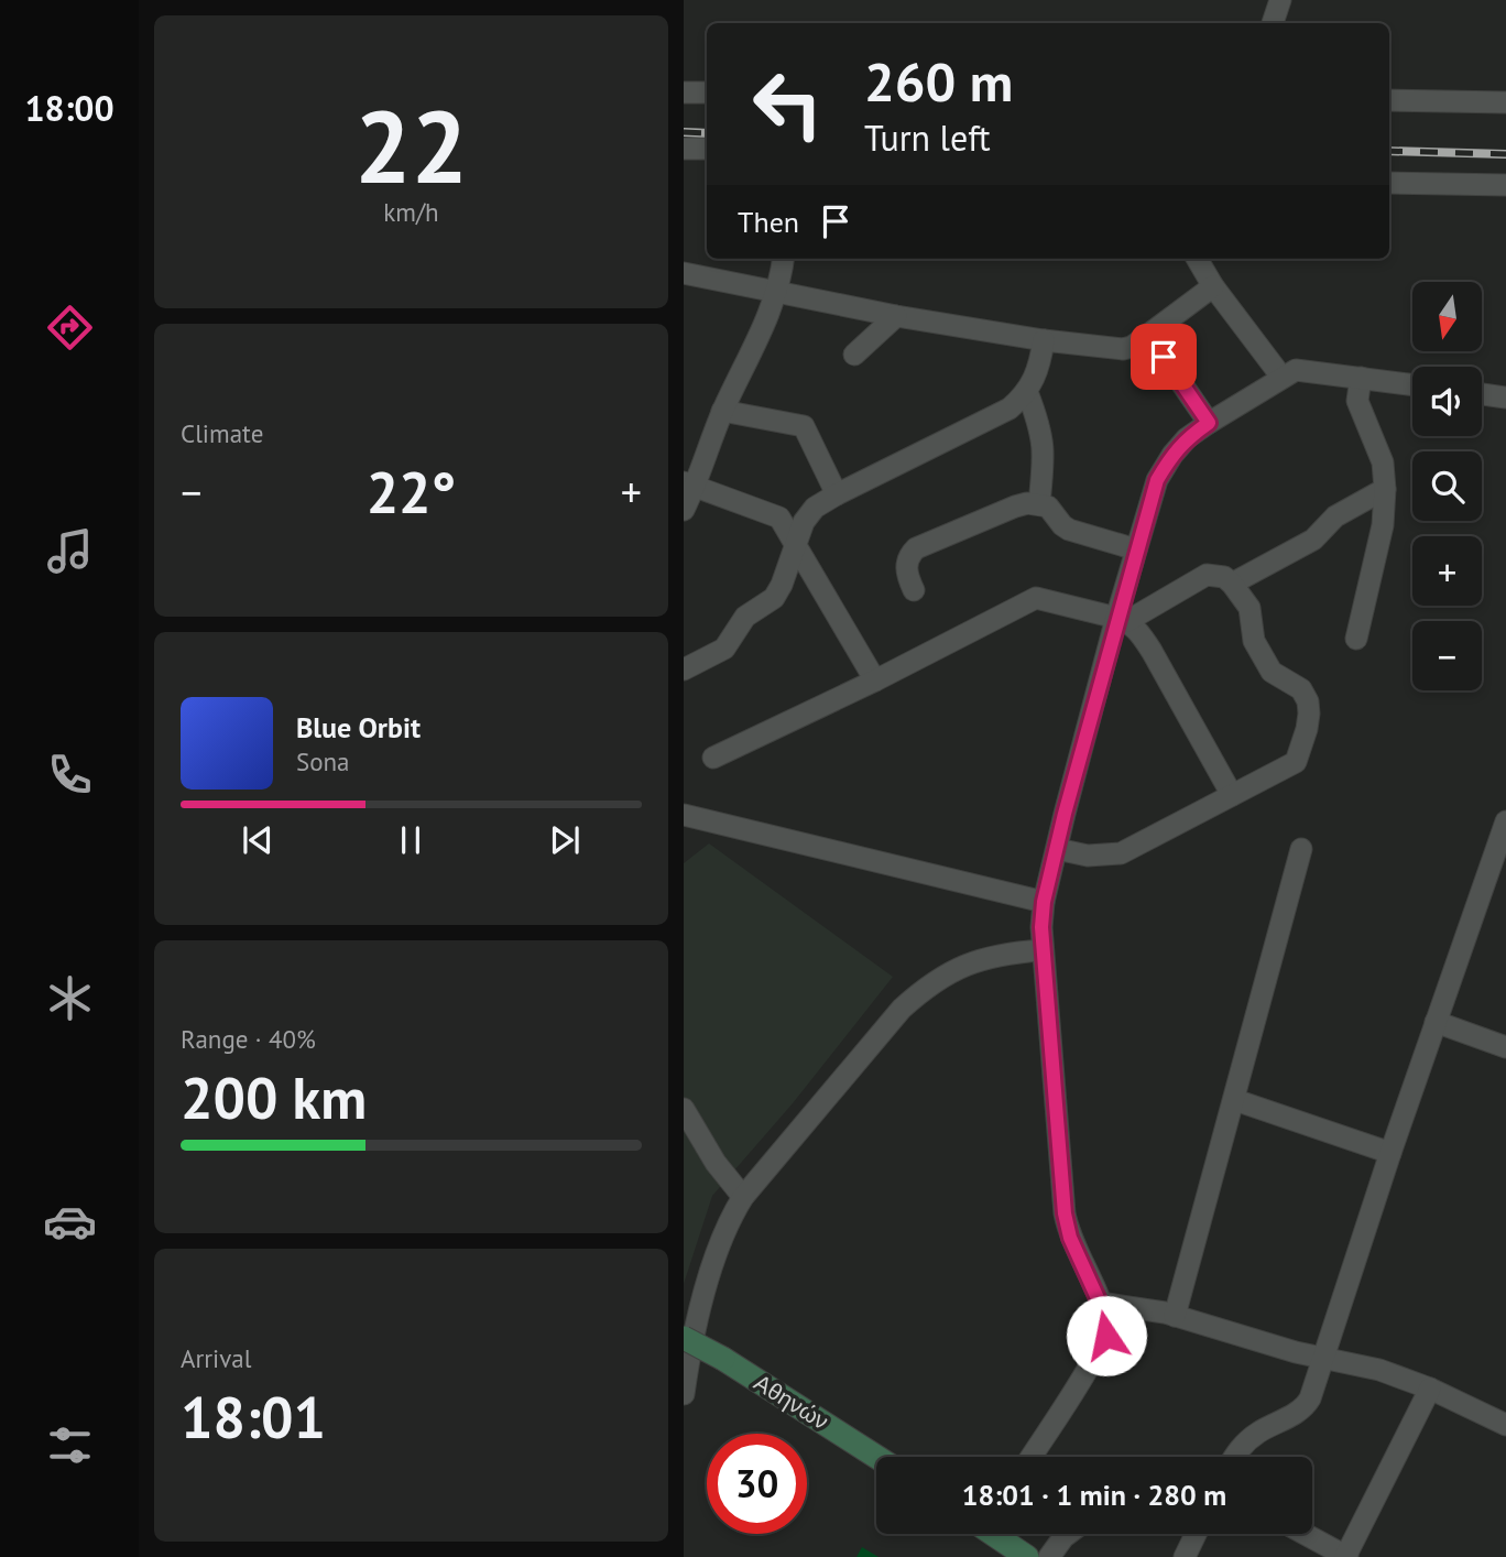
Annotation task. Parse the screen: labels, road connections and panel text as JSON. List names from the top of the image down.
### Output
{
  "streets": {
    "main road": ["Αθηνών"]
  },
  "north": "bottom",
  "page": {
    "tabs": "18:00",
    "tile": [
      ["22", "km/h"],
      "Climate",
      ["Range · 40%", "200 km"],
      ["Arrival", "18:01"]
    ],
    "turn": ["260 m", "Turn left"],
    "then": "Then",
    "map_buttons": ["+", "−"],
    "heat": ["−", "22°", "+"],
    "song": ["Blue Orbit", "Sona"],
    "limit": "30",
    "trip": "18:01 · 1 min · 280 m"
  }
}
